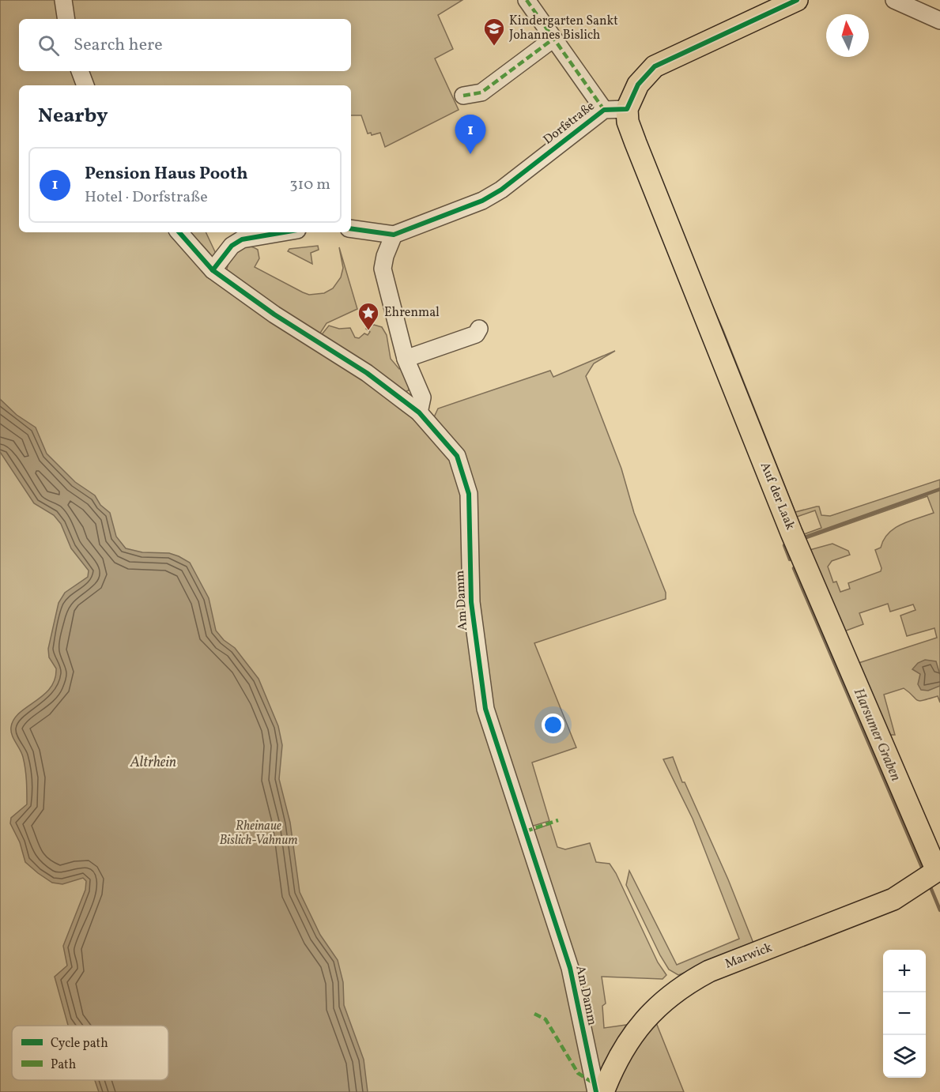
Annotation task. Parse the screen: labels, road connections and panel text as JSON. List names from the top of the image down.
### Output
{
  "streets": {
    "main road": ["Auf der Laak", "Marwick"],
    "street": ["Dorfstraße", "Am Damm"]
  },
  "crossings": [
    ["Dorfstraße", "Auf der Laak"],
    ["Auf der Laak", "Marwick"]
  ],
  "water": ["Harsumer Graben", "Altrhein"],
  "parks": ["Rheinaue Bislich-Vahnum"],
  "places": {
    "school or university": ["Kindergarten Sankt Johannes Bislich"],
    "place": ["Ehrenmal"]
  },
  "legend": ["Cycle path", "Path"],
  "north": "top",
  "page": {
    "search": "Search here",
    "heading": "Nearby",
    "pins": "1",
    "list": [
      {
        "mark": "1",
        "name": "Pension Haus Pooth",
        "note": "Hotel · Dorfstraße",
        "value": "310 m"
      }
    ],
    "map_buttons": ["+", "−"]
  }
}
